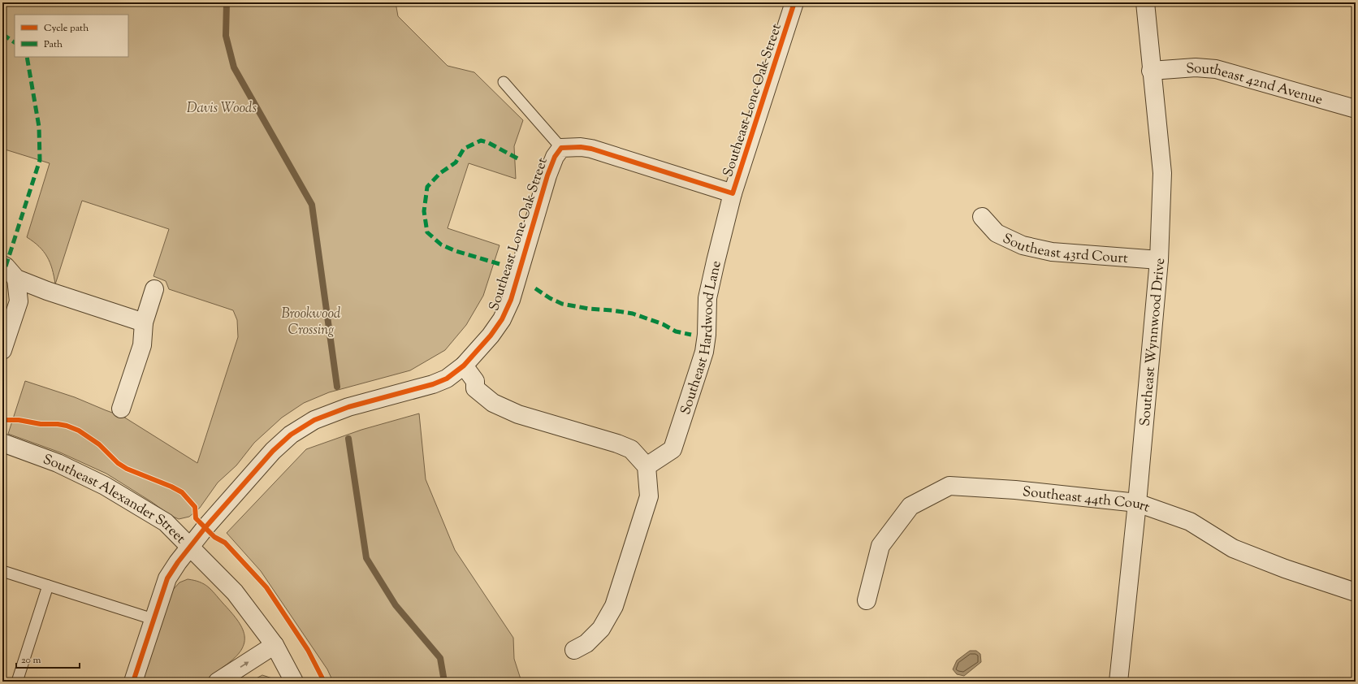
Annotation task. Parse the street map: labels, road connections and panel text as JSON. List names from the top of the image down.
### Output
{
  "streets": {
    "street": [
      "Southeast 42nd Avenue",
      "Southeast Lone Oak Street",
      "Southeast 43rd Court",
      "Southeast Hardwood Lane",
      "Southeast Wynnwood Drive",
      "Southeast 44th Court",
      "Southeast Alexander Street"
    ]
  },
  "crossings": [
    ["Southeast 42nd Avenue", "Southeast Wynnwood Drive"],
    ["Southeast Lone Oak Street", "Southeast Hardwood Lane"],
    ["Southeast Lone Oak Street", "Southeast Alexander Street"],
    ["Southeast 43rd Court", "Southeast Wynnwood Drive"],
    ["Southeast Wynnwood Drive", "Southeast 44th Court"]
  ],
  "parks": ["Davis Woods", "Brookwood Crossing"],
  "legend": ["Cycle path", "Path"],
  "scale_bar": "20 m"
}
